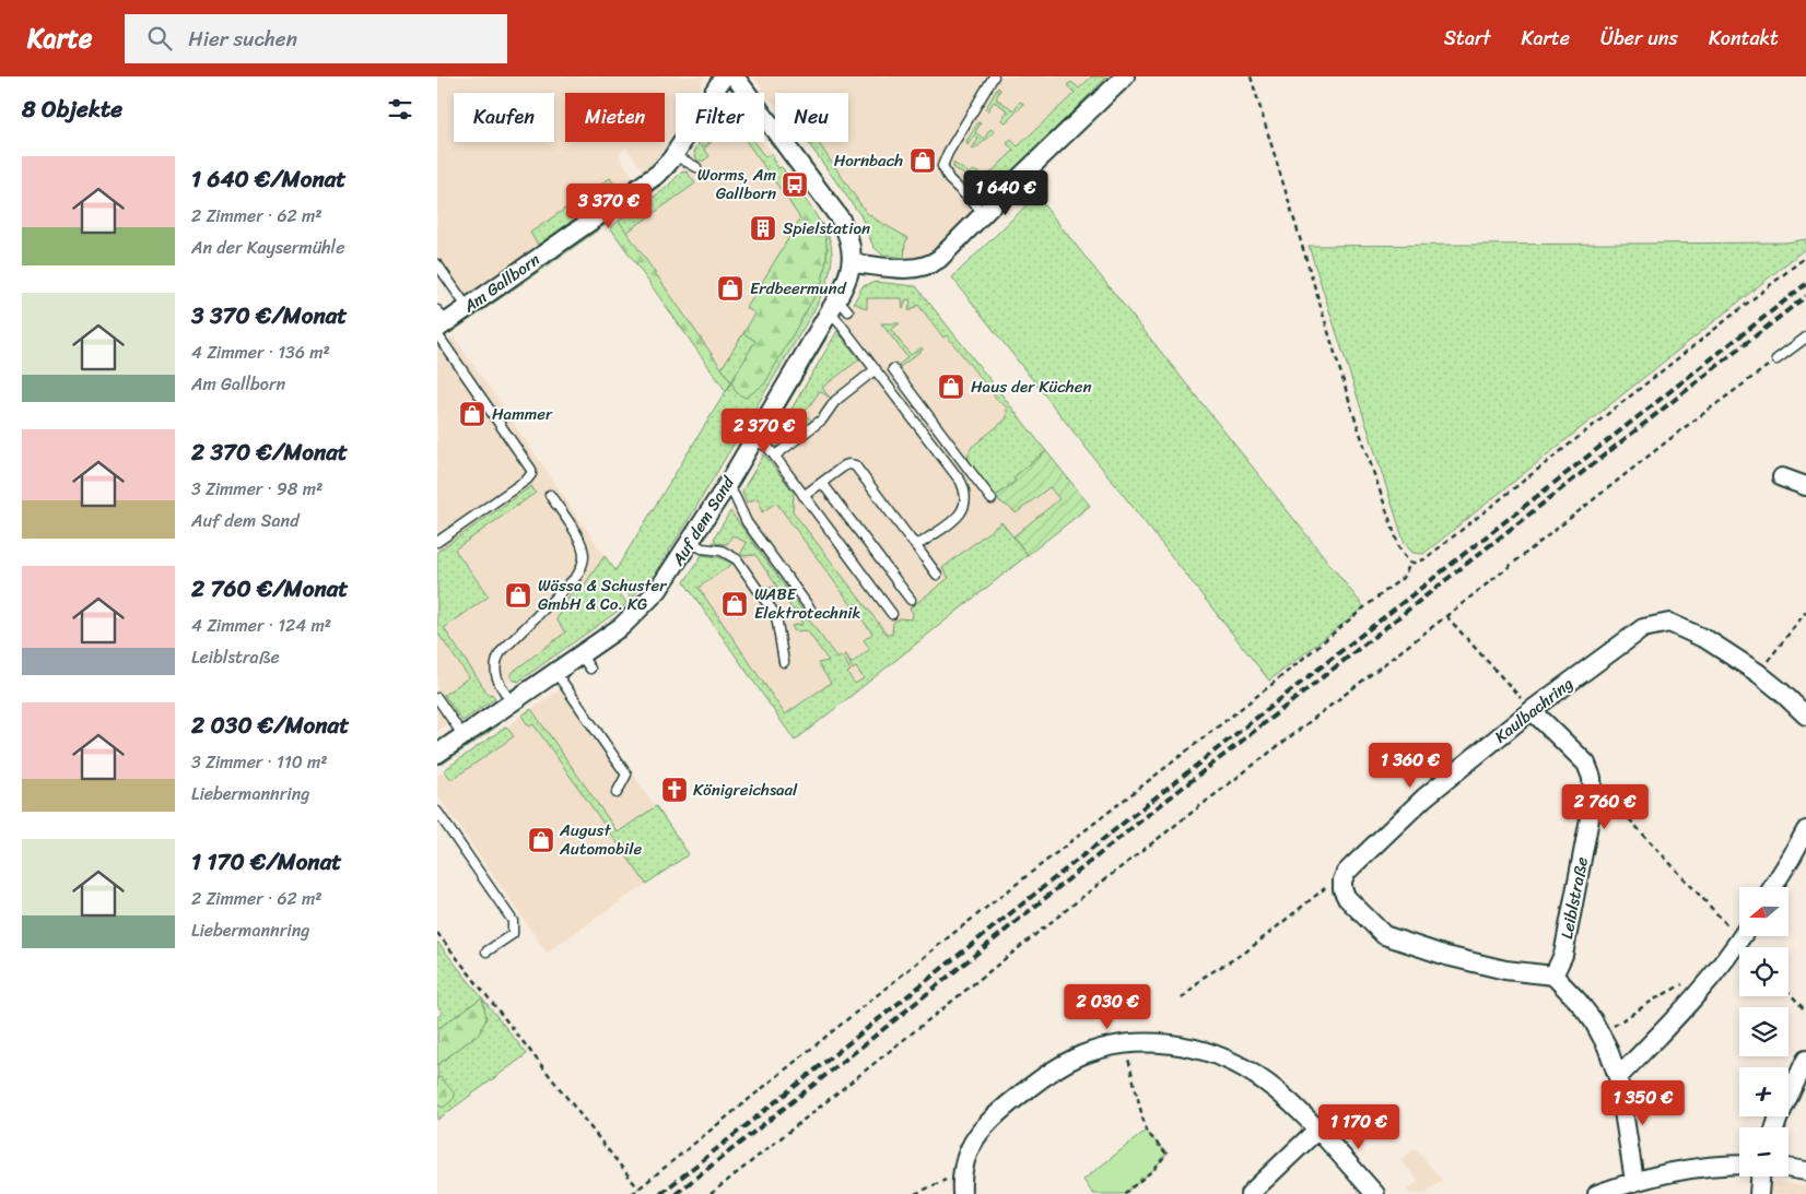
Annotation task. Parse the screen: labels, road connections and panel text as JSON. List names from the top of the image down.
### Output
{
  "streets": {
    "street": [
      "Am Gallborn",
      "Auf dem Sand",
      "Kaulbachring",
      "Leiblstraße"
    ]
  },
  "places": {
    "shop": [
      "Hornbach",
      "Erdbeermund",
      "Haus der Küchen",
      "Hammer",
      "Wässa & Schuster GmbH & Co. KG",
      "WABE Elektrotechnik",
      "August Automobile"
    ],
    "bus stop": ["Worms, Am Gallborn"],
    "building": ["Spielstation"],
    "church": ["Königreichsaal"]
  },
  "north": "left",
  "page": {
    "header": "Karte",
    "search": "Hier suchen",
    "nav": [
      "Start",
      "Karte",
      "Über uns",
      "Kontakt"
    ],
    "heading": "8 Objekte",
    "chip": [
      "Kaufen",
      "Mieten",
      "Filter",
      "Neu"
    ],
    "list": [
      {
        "name": "1 640 €/Monat",
        "note": "2 Zimmer · 62 m² · An der Kaysermühle"
      },
      {
        "name": "3 370 €/Monat",
        "note": "4 Zimmer · 136 m² · Am Gallborn"
      },
      {
        "name": "2 370 €/Monat",
        "note": "3 Zimmer · 98 m² · Auf dem Sand"
      },
      {
        "name": "2 760 €/Monat",
        "note": "4 Zimmer · 124 m² · Leiblstraße"
      },
      {
        "name": "2 030 €/Monat",
        "note": "3 Zimmer · 110 m² · Liebermannring"
      },
      {
        "name": "1 170 €/Monat",
        "note": "2 Zimmer · 62 m² · Liebermannring"
      }
    ],
    "price": [
      "1 640 €",
      "3 370 €",
      "2 370 €",
      "1 360 €",
      "2 760 €",
      "2 030 €",
      "1 350 €",
      "1 170 €"
    ],
    "map_buttons": ["+", "−"]
  }
}
